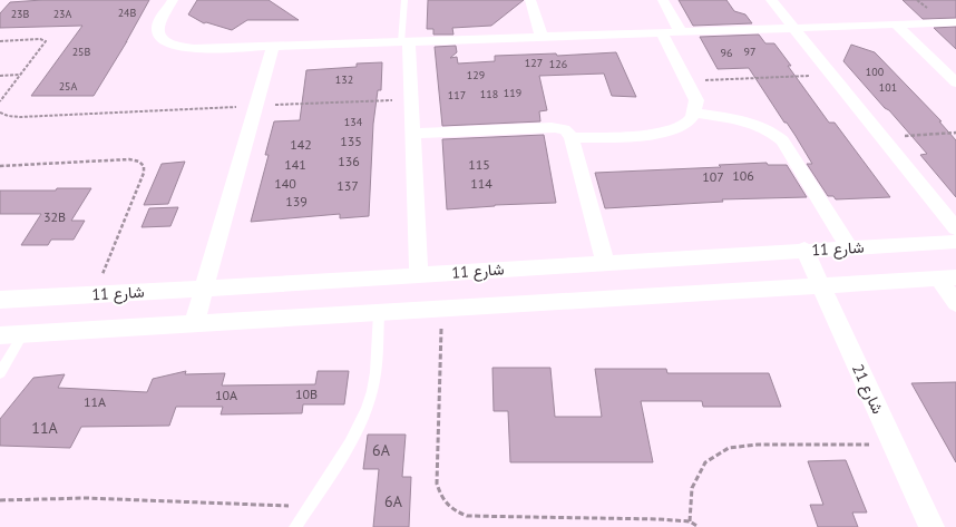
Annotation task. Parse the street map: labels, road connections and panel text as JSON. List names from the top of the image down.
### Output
{
  "streets": {
    "street": ["شارع 11", "شارع 21"]
  },
  "crossings": [
    ["شارع 11", "شارع 21"]
  ],
  "house_numbers": [
    "24B",
    "23B",
    "23A",
    "25B",
    "97",
    "96",
    "127",
    "126",
    "100",
    "129",
    "132",
    "25A",
    "101",
    "119",
    "118",
    "117",
    "134",
    "135",
    "142",
    "136",
    "141",
    "115",
    "106",
    "107",
    "140",
    "114",
    "137",
    "139",
    "32B",
    "10B",
    "10A",
    "11A",
    "11A",
    "6A",
    "6A"
  ]
}
